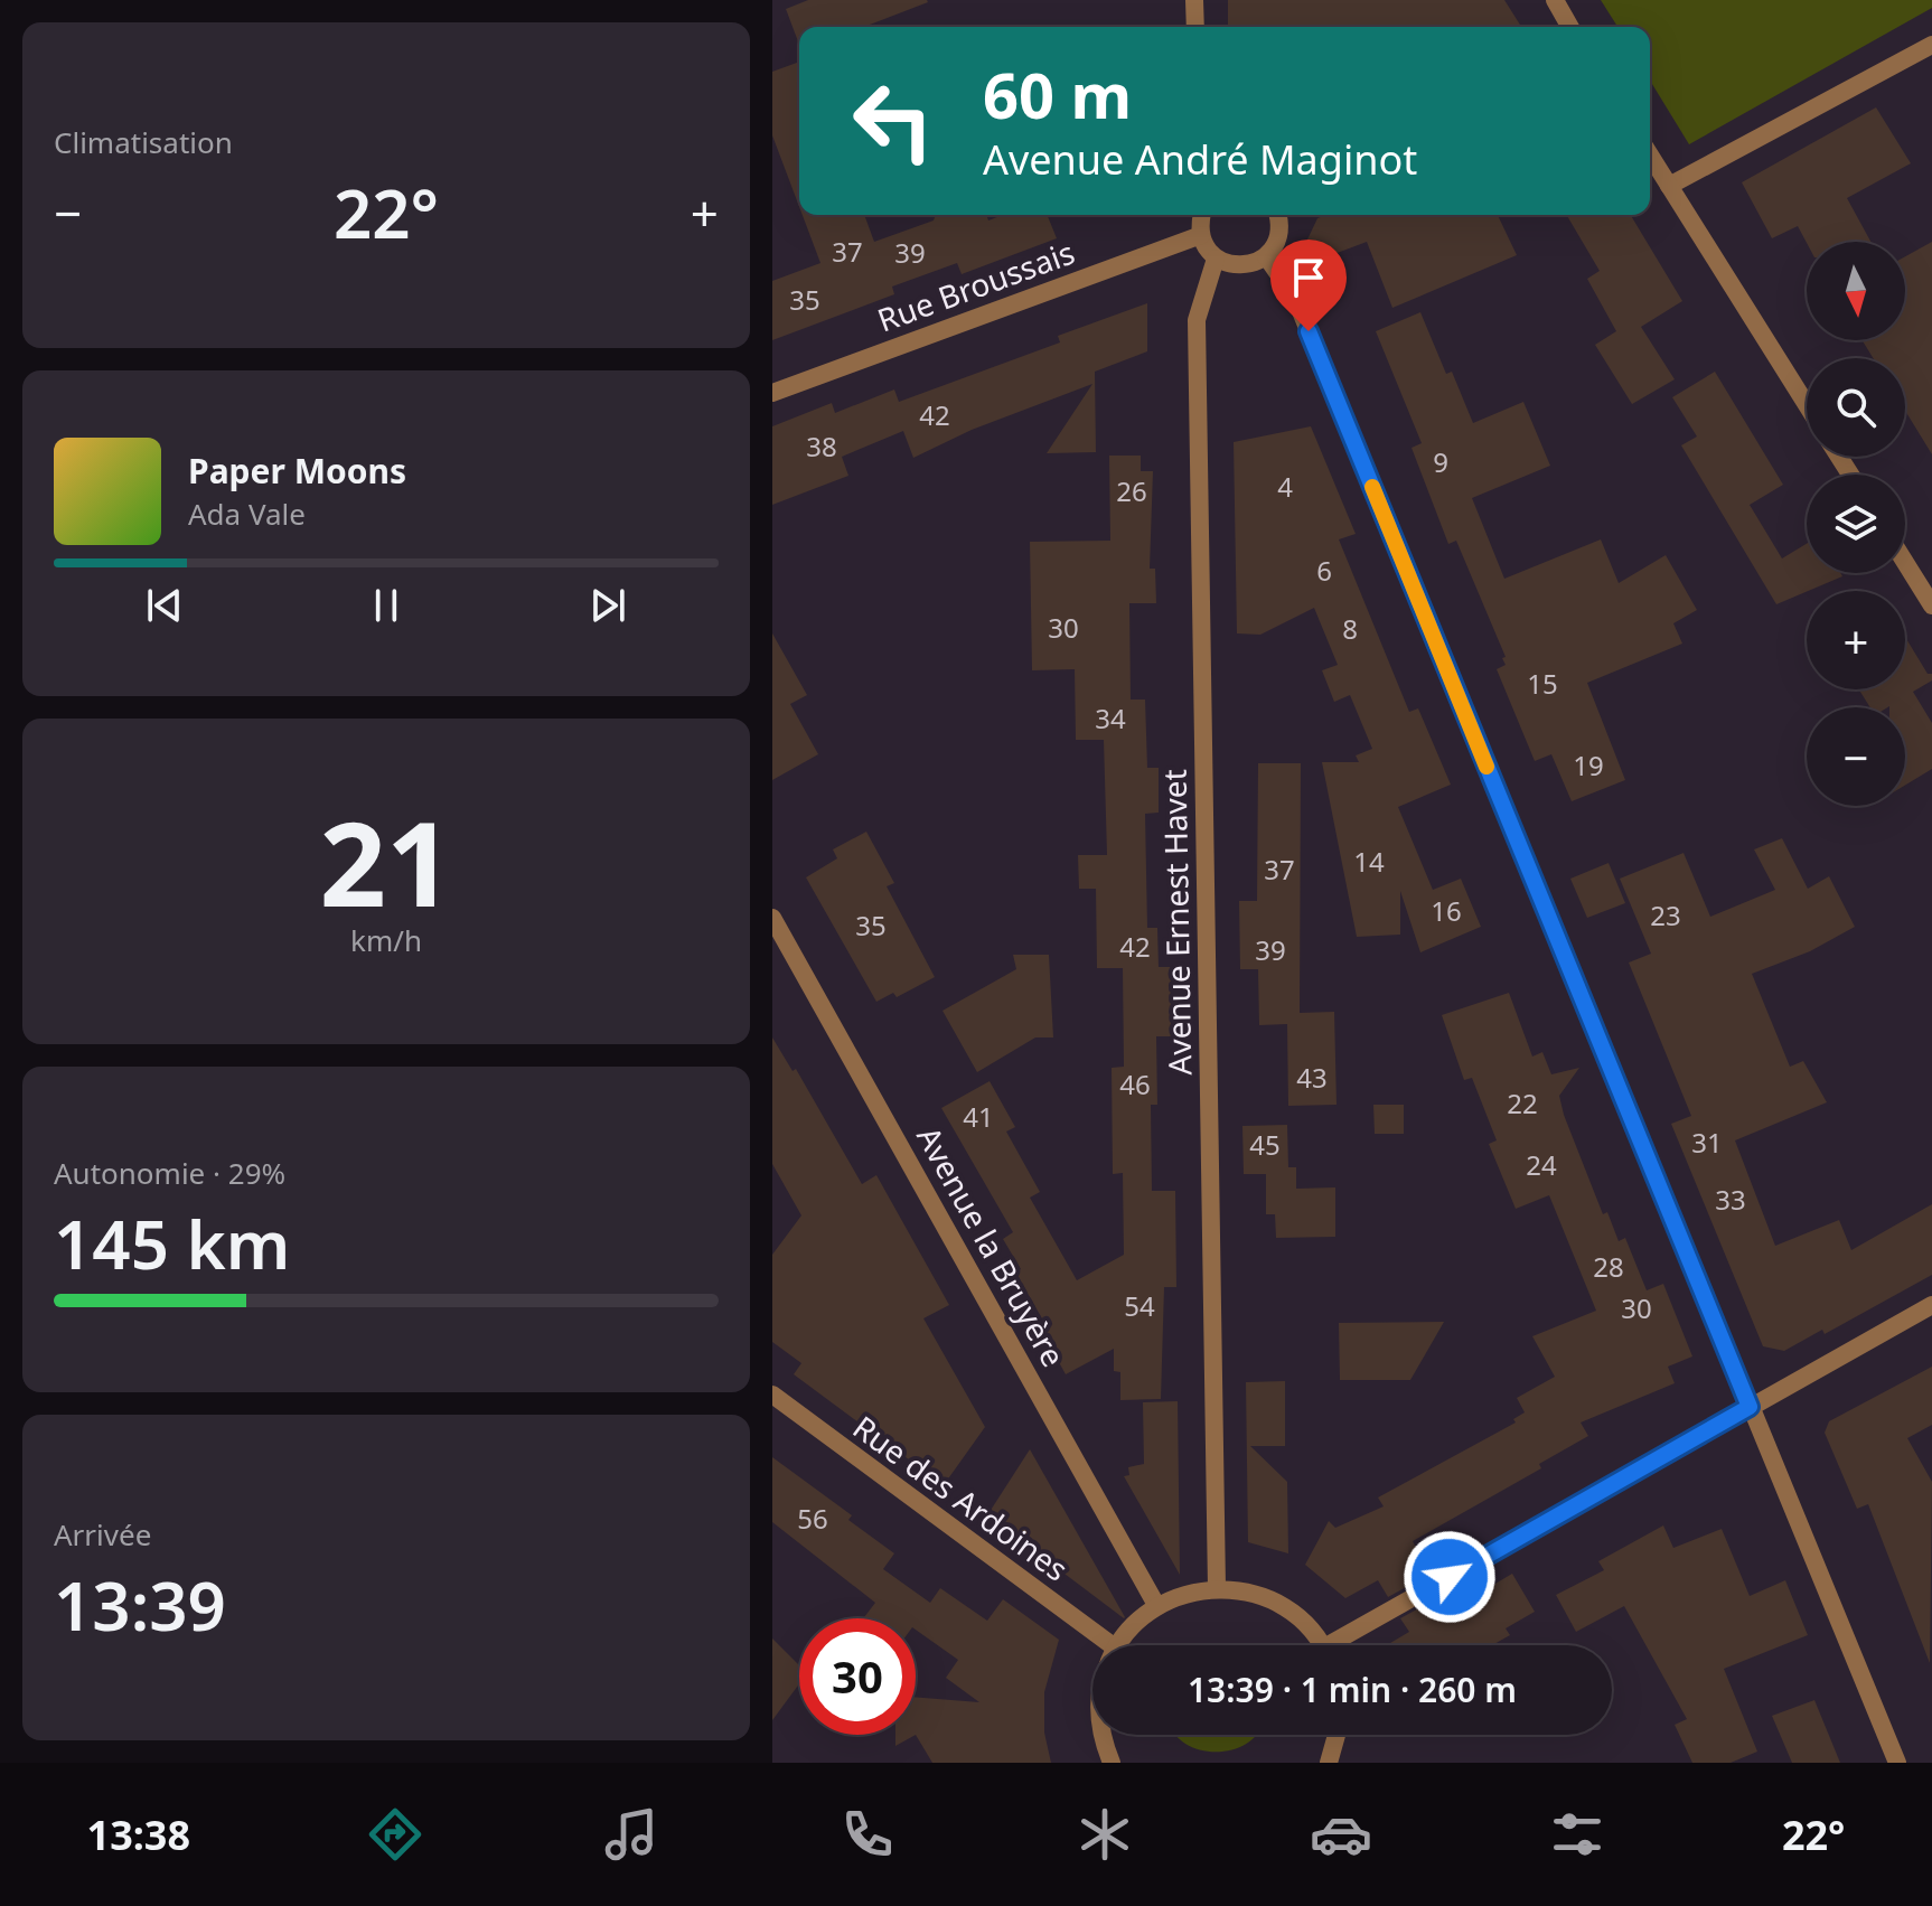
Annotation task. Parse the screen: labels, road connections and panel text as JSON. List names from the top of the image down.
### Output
{
  "streets": {
    "street": [
      "Rue Broussais",
      "Avenue Ernest Havet",
      "Avenue la Bruyère",
      "Rue des Ardoines"
    ]
  },
  "house_numbers": [
    "37",
    "39",
    "35",
    "42",
    "38",
    "9",
    "4",
    "26",
    "6",
    "30",
    "8",
    "15",
    "34",
    "19",
    "14",
    "37",
    "16",
    "23",
    "35",
    "42",
    "39",
    "43",
    "46",
    "22",
    "41",
    "31",
    "45",
    "24",
    "33",
    "28",
    "54",
    "30",
    "56"
  ],
  "north": "bottom",
  "page": {
    "tile": [
      "Climatisation",
      ["21", "km/h"],
      ["Autonomie · 29%", "145 km"],
      ["Arrivée", "13:39"]
    ],
    "turn": ["60 m", "Avenue André Maginot"],
    "heat": ["−", "22°", "+"],
    "map_buttons": ["+", "−"],
    "song": ["Paper Moons", "Ada Vale"],
    "limit": "30",
    "trip": "13:39 · 1 min · 260 m",
    "tabs": ["13:38", "22°"]
  }
}
